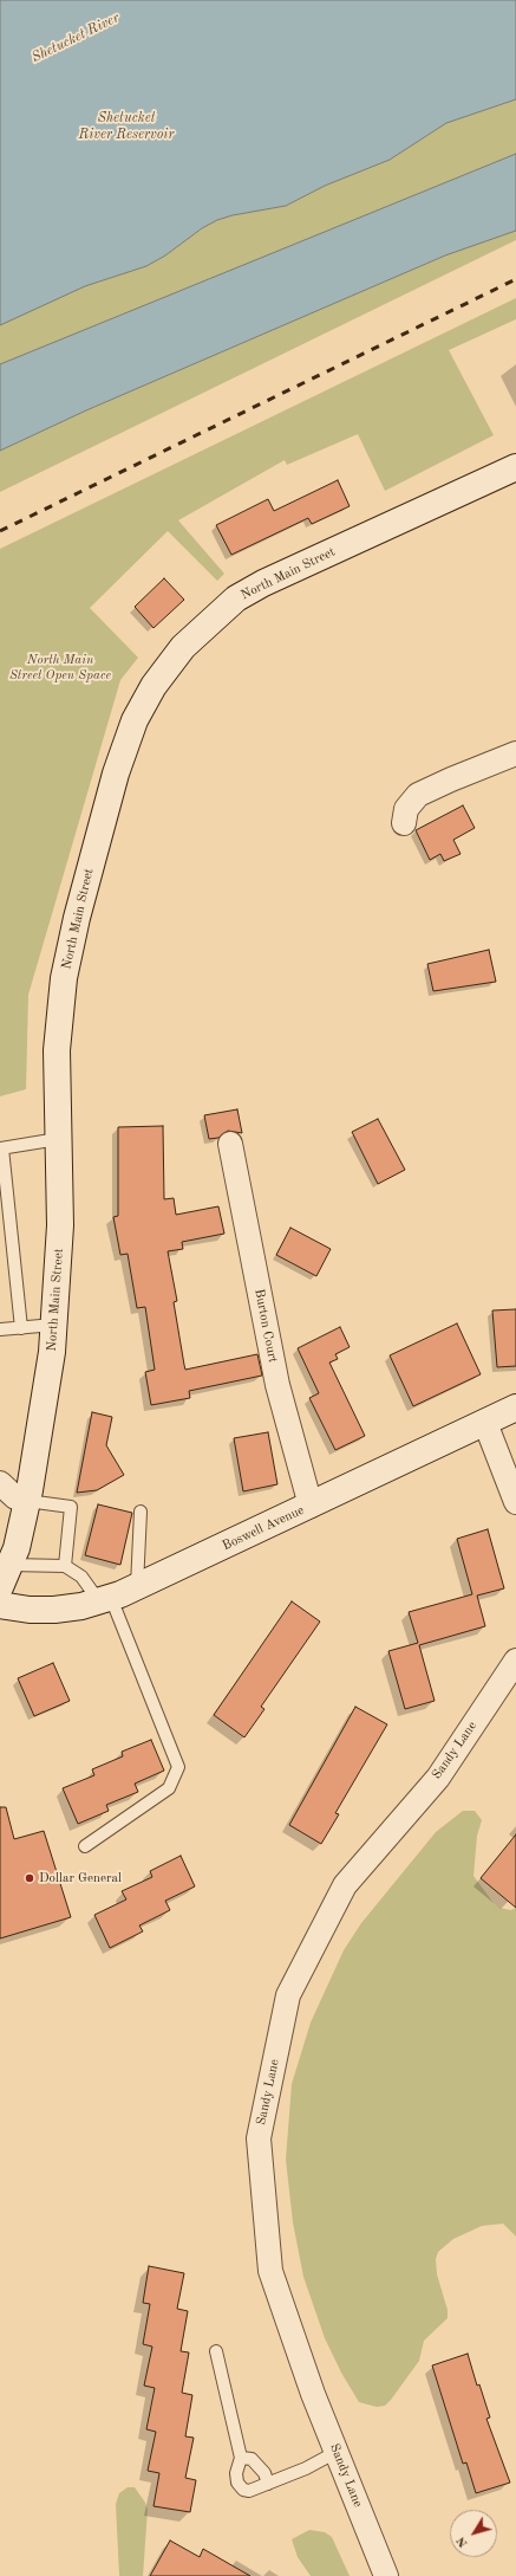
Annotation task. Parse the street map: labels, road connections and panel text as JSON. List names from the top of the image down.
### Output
{
  "streets": {
    "main road": ["North Main Street", "Boswell Avenue"],
    "street": ["Burton Court", "Sandy Lane"]
  },
  "crossings": [
    ["Burton Court", "Boswell Avenue"]
  ],
  "water": ["Shetucket River", "Shetucket River Reservoir"],
  "parks": ["North Main Street Open Space"],
  "places": ["Dollar General"],
  "north": "bottom left"
}
